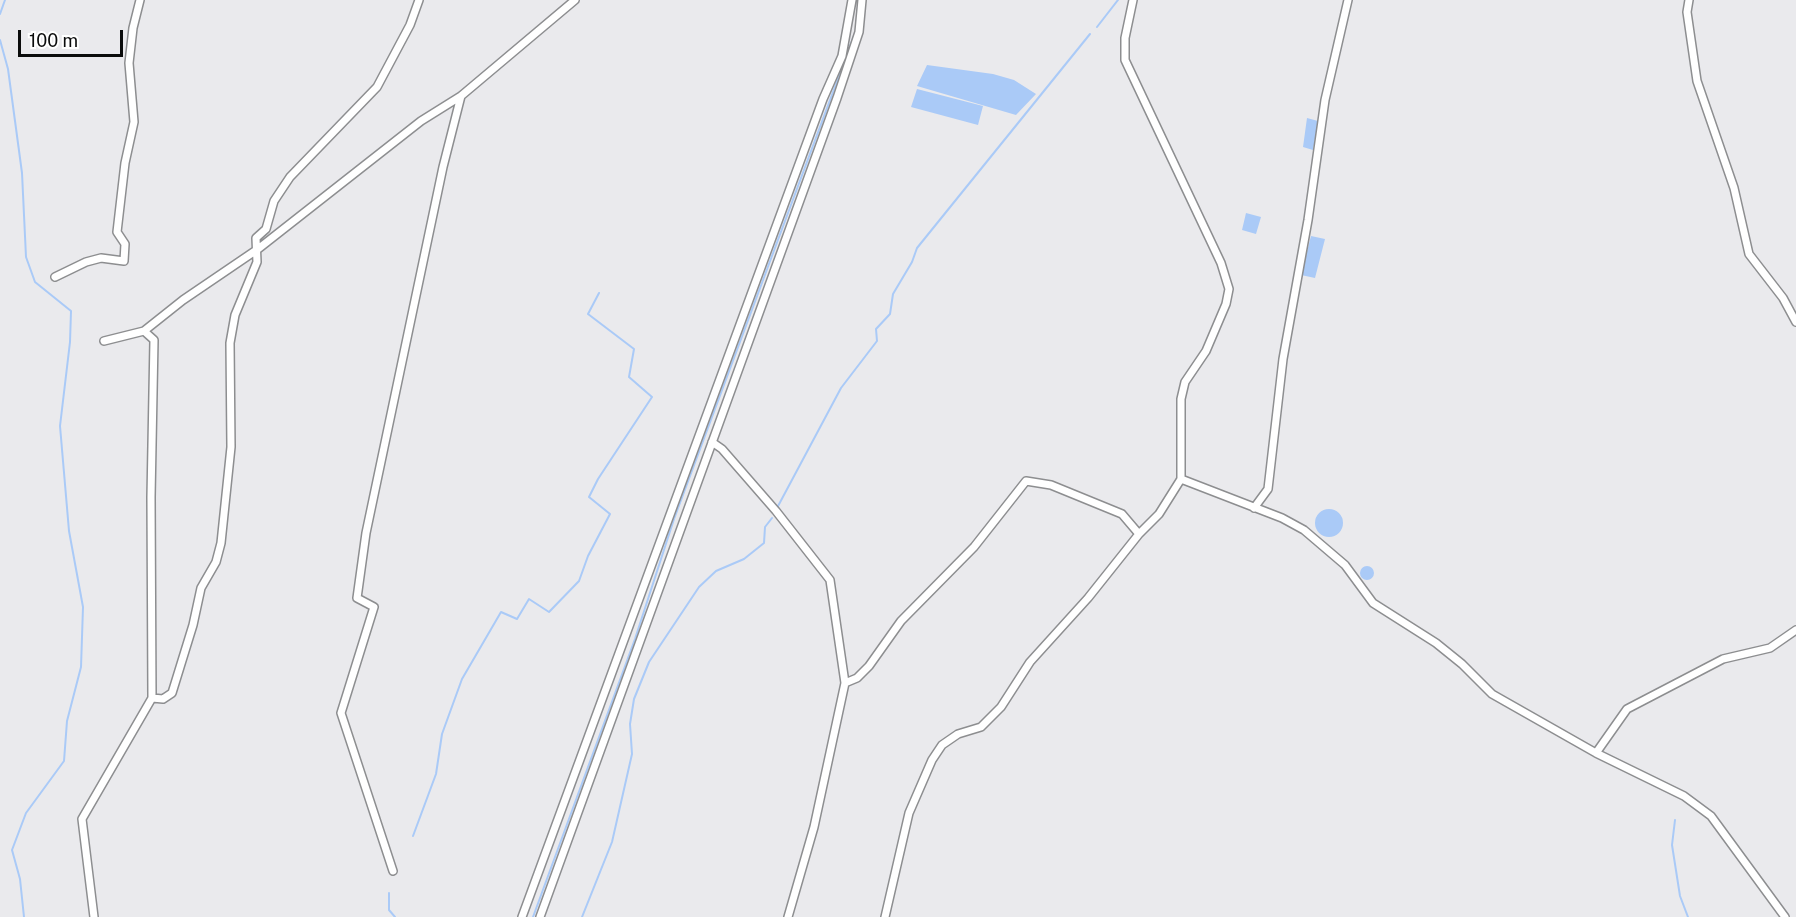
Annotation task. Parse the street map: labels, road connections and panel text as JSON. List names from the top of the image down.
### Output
{
  "scale_bar": "100 m"
}
